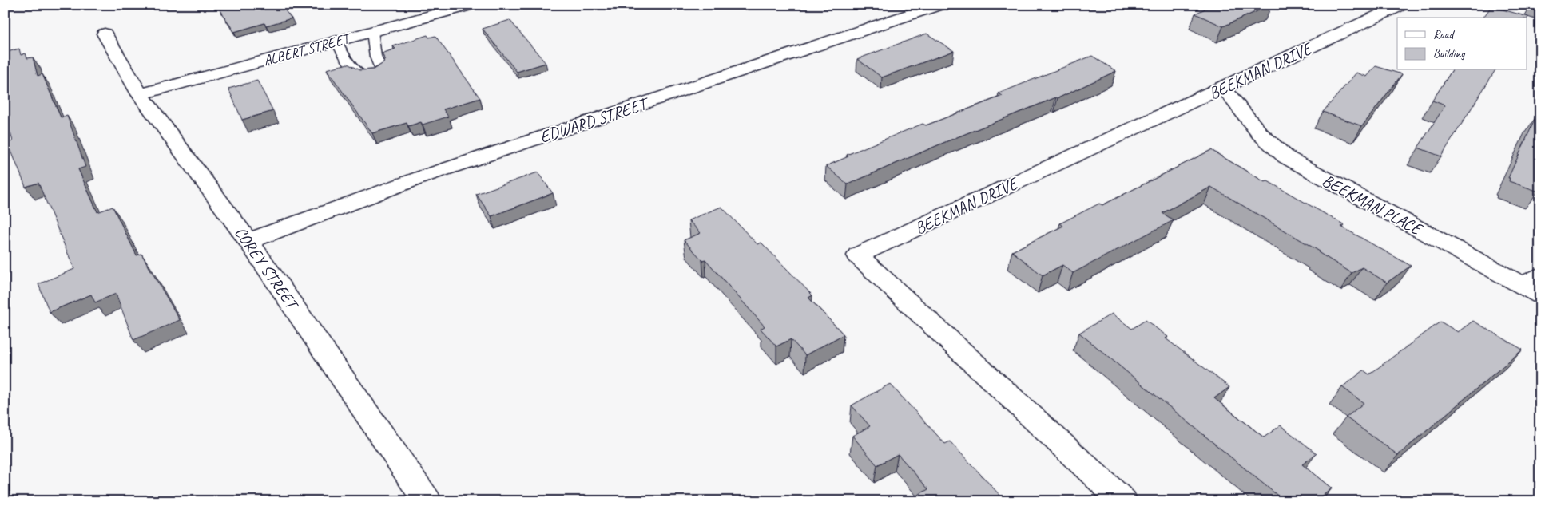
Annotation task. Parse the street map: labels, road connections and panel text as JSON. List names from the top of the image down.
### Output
{
  "streets": {
    "street": [
      "ALBERT STREET",
      "BEEKMAN DRIVE",
      "EDWARD STREET",
      "BEEKMAN PLACE",
      "COREY STREET"
    ]
  },
  "crossings": [
    ["ALBERT STREET", "COREY STREET"],
    ["BEEKMAN DRIVE", "BEEKMAN PLACE"],
    ["EDWARD STREET", "COREY STREET"]
  ],
  "legend": ["Road", "Building"]
}
